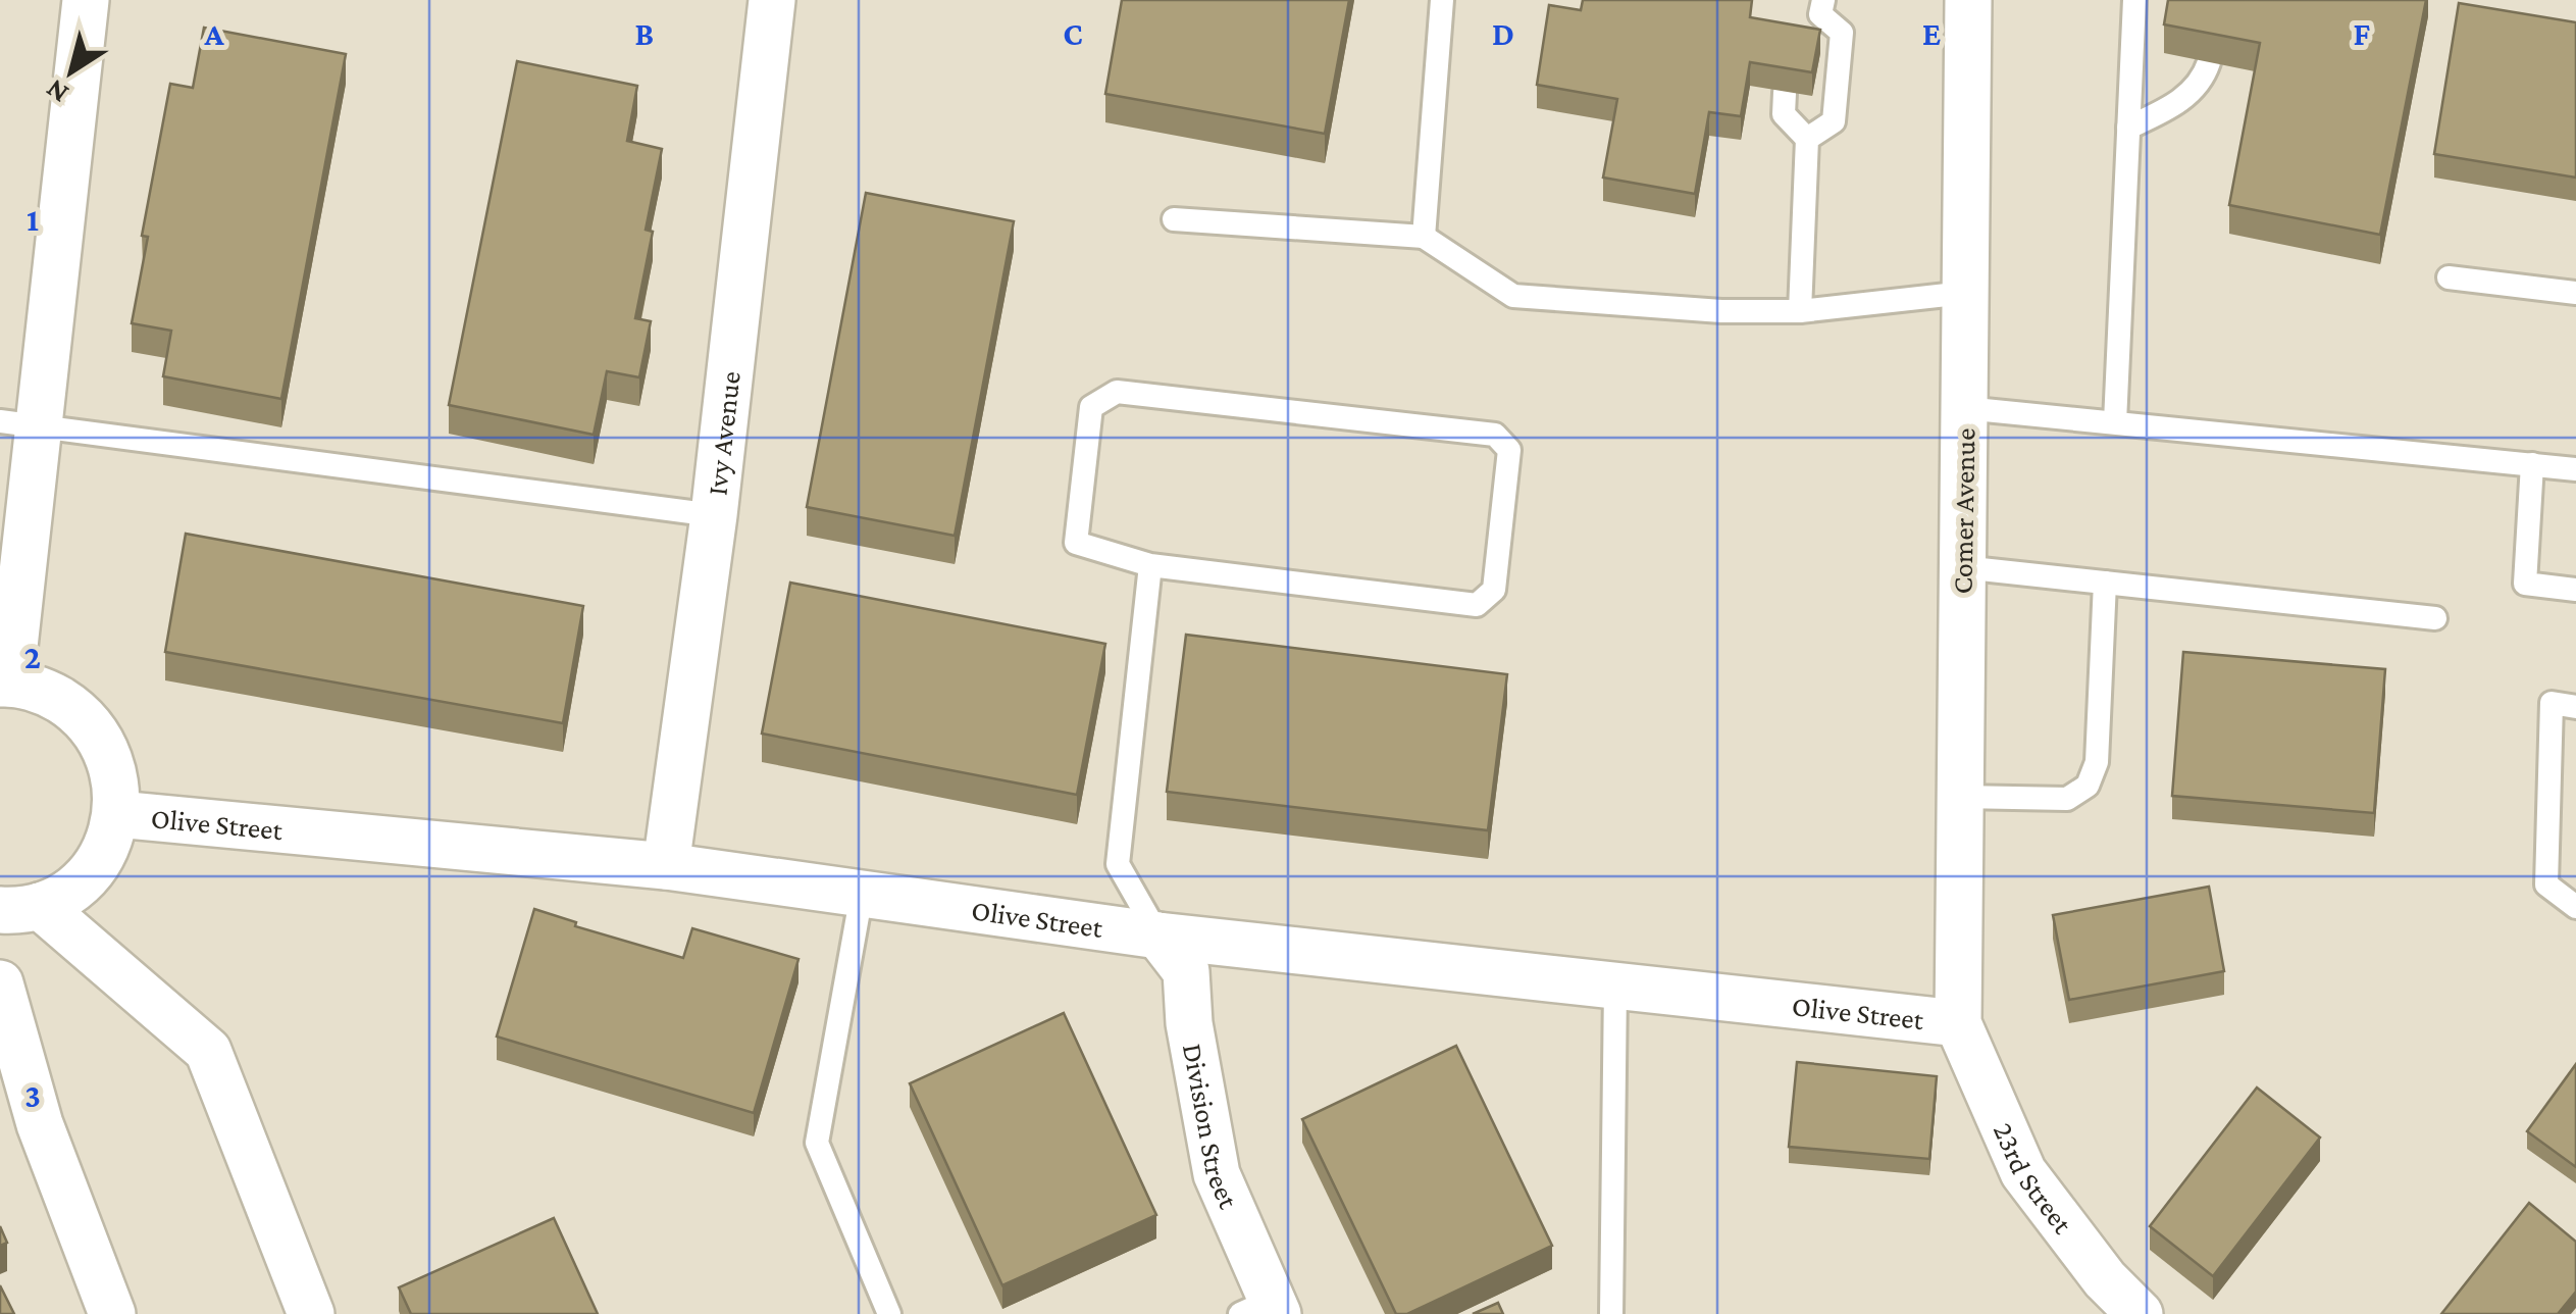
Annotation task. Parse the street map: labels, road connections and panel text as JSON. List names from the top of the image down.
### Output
{
  "streets": {
    "street": [
      "Ivy Avenue",
      "Comer Avenue",
      "Olive Street",
      "Division Street",
      "23rd Street"
    ]
  },
  "crossings": [
    ["Ivy Avenue", "Olive Street"],
    ["Comer Avenue", "Olive Street"],
    ["Comer Avenue", "23rd Street"],
    ["Olive Street", "Division Street"],
    ["Olive Street", "23rd Street"]
  ],
  "north": "bottom left",
  "grid": {
    "columns": [
      "A",
      "B",
      "C",
      "D",
      "E",
      "F"
    ],
    "rows": ["1", "2", "3"]
  }
}
